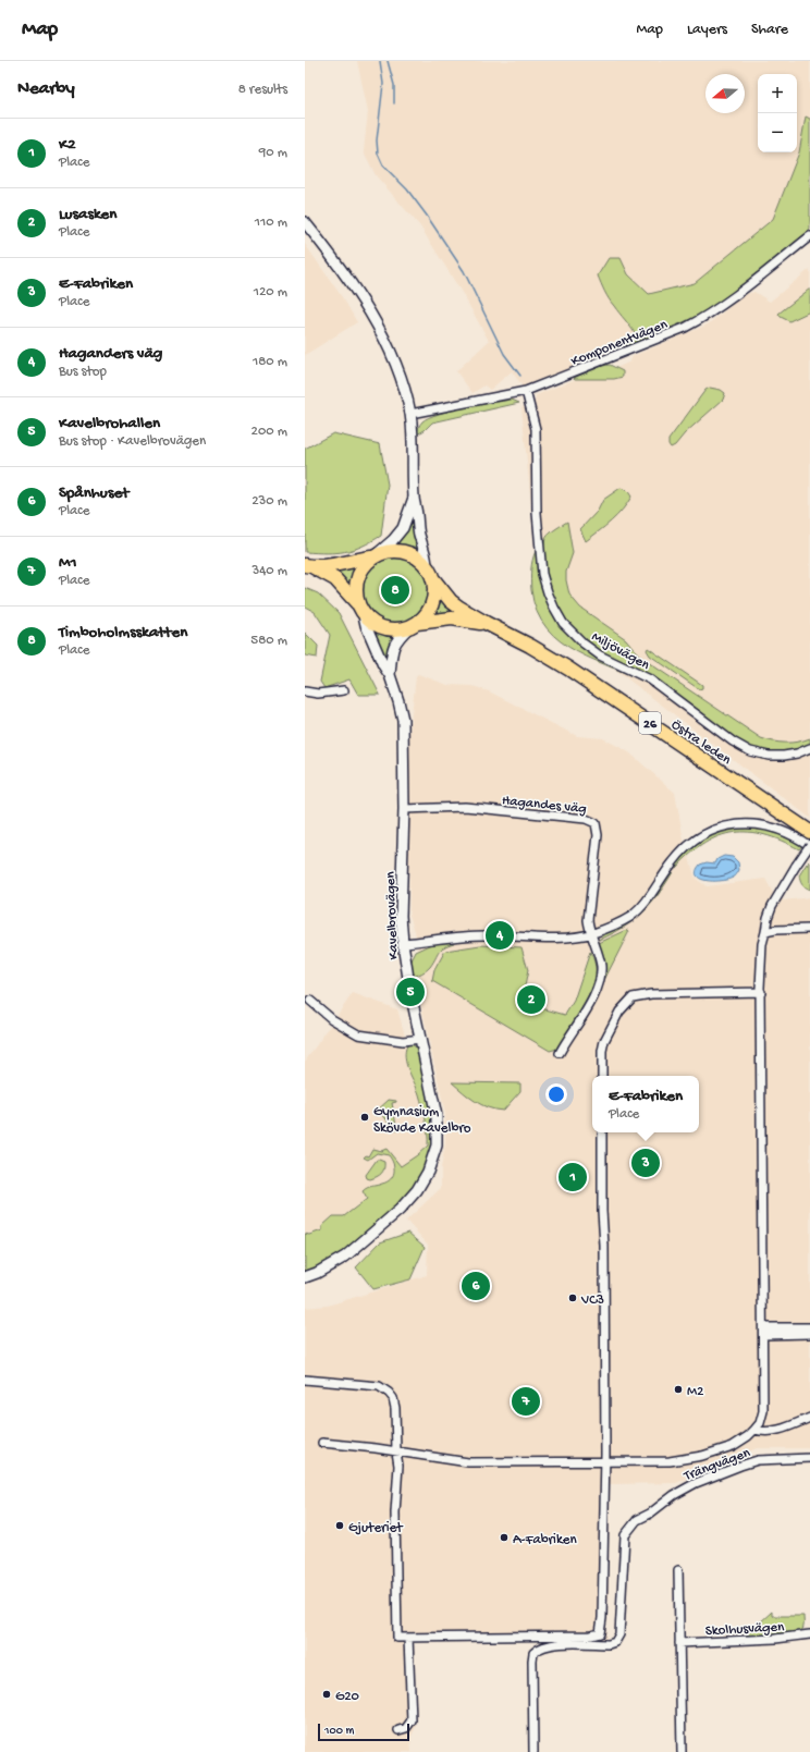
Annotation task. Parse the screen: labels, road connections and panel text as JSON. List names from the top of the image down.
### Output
{
  "streets": {
    "highway": ["26", "Östra leden"],
    "main road": ["Kavelbrovägen"],
    "street": [
      "Komponentvägen",
      "Miljövägen",
      "Hagandes väg",
      "Trängvägen",
      "Skolhusvägen"
    ]
  },
  "crossings": [
    ["Komponentvägen", "Miljövägen"],
    ["26", "Östra leden"],
    ["26", "Kavelbrovägen"],
    ["Östra leden", "Kavelbrovägen"],
    ["Hagandes väg", "Kavelbrovägen"]
  ],
  "places": [
    "Gymnasium Skövde Kavelbro",
    "VC3",
    "M2",
    "Gjuteriet",
    "A-Fabriken",
    "G20"
  ],
  "scale_bar": "100 m",
  "north": "left",
  "page": {
    "header": "Map",
    "nav": ["Map", "Layers", "Share"],
    "heading": ["Nearby", "8 results"],
    "map_buttons": ["+", "−"],
    "list": [
      {
        "mark": "1",
        "name": "K2",
        "note": "Place",
        "value": "90 m"
      },
      {
        "mark": "2",
        "name": "Lusasken",
        "note": "Place",
        "value": "110 m"
      },
      {
        "mark": "3",
        "name": "E-Fabriken",
        "note": "Place",
        "value": "120 m"
      },
      {
        "mark": "4",
        "name": "Haganders väg",
        "note": "Bus stop",
        "value": "180 m"
      },
      {
        "mark": "5",
        "name": "Kavelbrohallen",
        "note": "Bus stop · Kavelbrovägen",
        "value": "200 m"
      },
      {
        "mark": "6",
        "name": "Spånhuset",
        "note": "Place",
        "value": "230 m"
      },
      {
        "mark": "7",
        "name": "M1",
        "note": "Place",
        "value": "340 m"
      },
      {
        "mark": "8",
        "name": "Timboholmsskatten",
        "note": "Place",
        "value": "580 m"
      }
    ],
    "pins": [
      "8",
      "4",
      "5",
      "2",
      "3",
      "1",
      "6",
      "7"
    ],
    "popup": ["E-Fabriken", "Place"],
    "scale": "100 m"
  }
}
